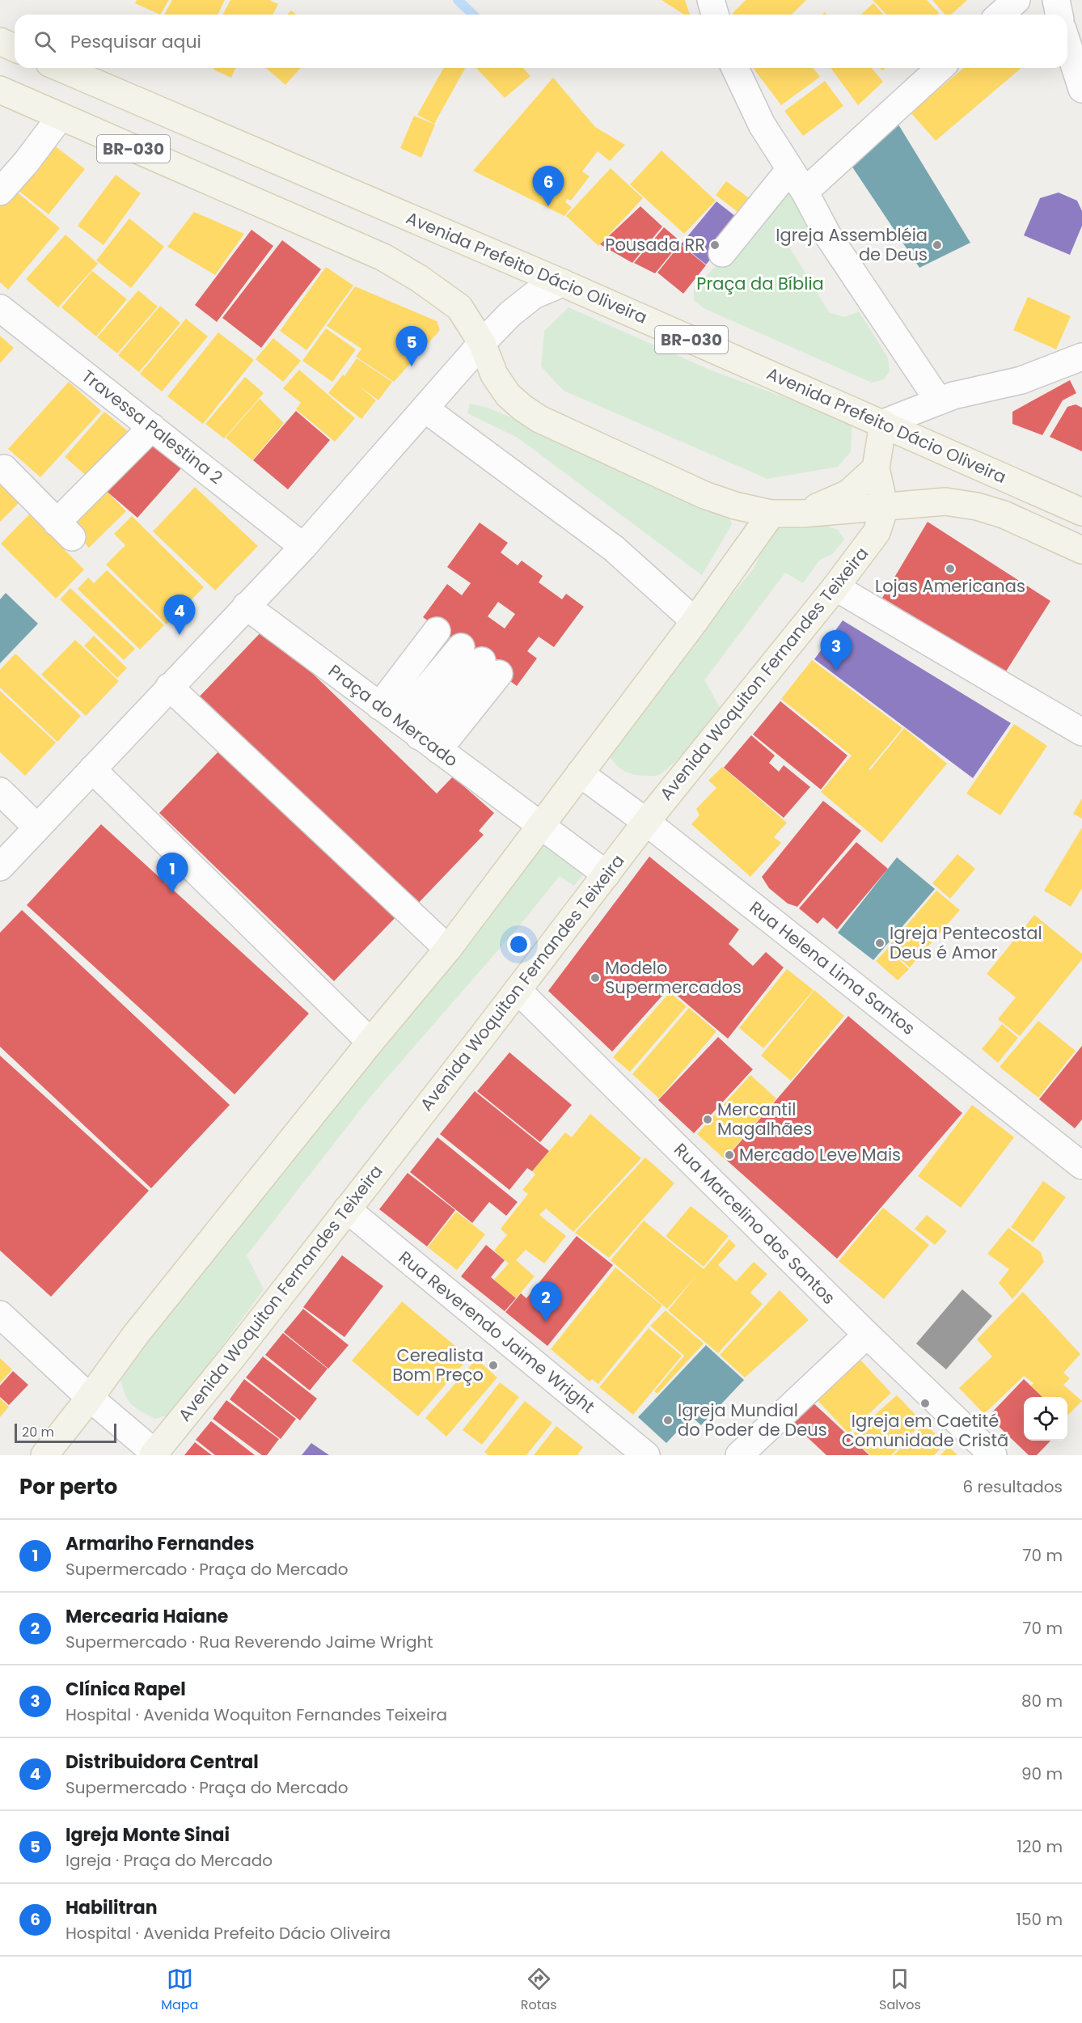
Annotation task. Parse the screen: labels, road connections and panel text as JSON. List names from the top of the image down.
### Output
{
  "streets": {
    "main road": ["BR-030", "Avenida Prefeito Dácio Oliveira", "Avenida Woquiton Fernandes Teixeira"],
    "street": [
      "Travessa Palestina 2",
      "Praça do Mercado",
      "Rua Helena Lima Santos",
      "Rua Marcelino dos Santos",
      "Rua Reverendo Jaime Wright"
    ]
  },
  "crossings": [
    ["Avenida Prefeito Dácio Oliveira", "Avenida Woquiton Fernandes Teixeira"],
    ["Avenida Woquiton Fernandes Teixeira", "Praça do Mercado"],
    ["Avenida Woquiton Fernandes Teixeira", "Rua Helena Lima Santos"],
    ["Avenida Woquiton Fernandes Teixeira", "Rua Marcelino dos Santos"],
    ["Avenida Woquiton Fernandes Teixeira", "Rua Reverendo Jaime Wright"]
  ],
  "parks": ["Praça da Bíblia"],
  "places": [
    "Pousada RR",
    "Igreja Assembléia de Deus",
    "Lojas Americanas",
    "Igreja Pentecostal Deus é Amor",
    "Modelo Supermercados",
    "Mercantil Magalhães",
    "Mercado Leve Mais",
    "Cerealista Bom Preço",
    "Igreja em Caetité Comunidade Cristã",
    "Igreja Mundial do Poder de Deus"
  ],
  "scale_bar": "20 m",
  "page": {
    "search": "Pesquisar aqui",
    "pins": [
      "6",
      "5",
      "4",
      "3",
      "1",
      "2"
    ],
    "scale": "20 m",
    "heading": ["Por perto", "6 resultados"],
    "list": [
      {
        "mark": "1",
        "name": "Armariho Fernandes",
        "note": "Supermercado · Praça do Mercado",
        "value": "70 m"
      },
      {
        "mark": "2",
        "name": "Mercearia Haiane",
        "note": "Supermercado · Rua Reverendo Jaime Wright",
        "value": "70 m"
      },
      {
        "mark": "3",
        "name": "Clínica Rapel",
        "note": "Hospital · Avenida Woquiton Fernandes Teixeira",
        "value": "80 m"
      },
      {
        "mark": "4",
        "name": "Distribuidora Central",
        "note": "Supermercado · Praça do Mercado",
        "value": "90 m"
      },
      {
        "mark": "5",
        "name": "Igreja Monte Sinai",
        "note": "Igreja · Praça do Mercado",
        "value": "120 m"
      },
      {
        "mark": "6",
        "name": "Habilitran",
        "note": "Hospital · Avenida Prefeito Dácio Oliveira",
        "value": "150 m"
      }
    ],
    "nav": ["Mapa", "Rotas", "Salvos"]
  }
}
